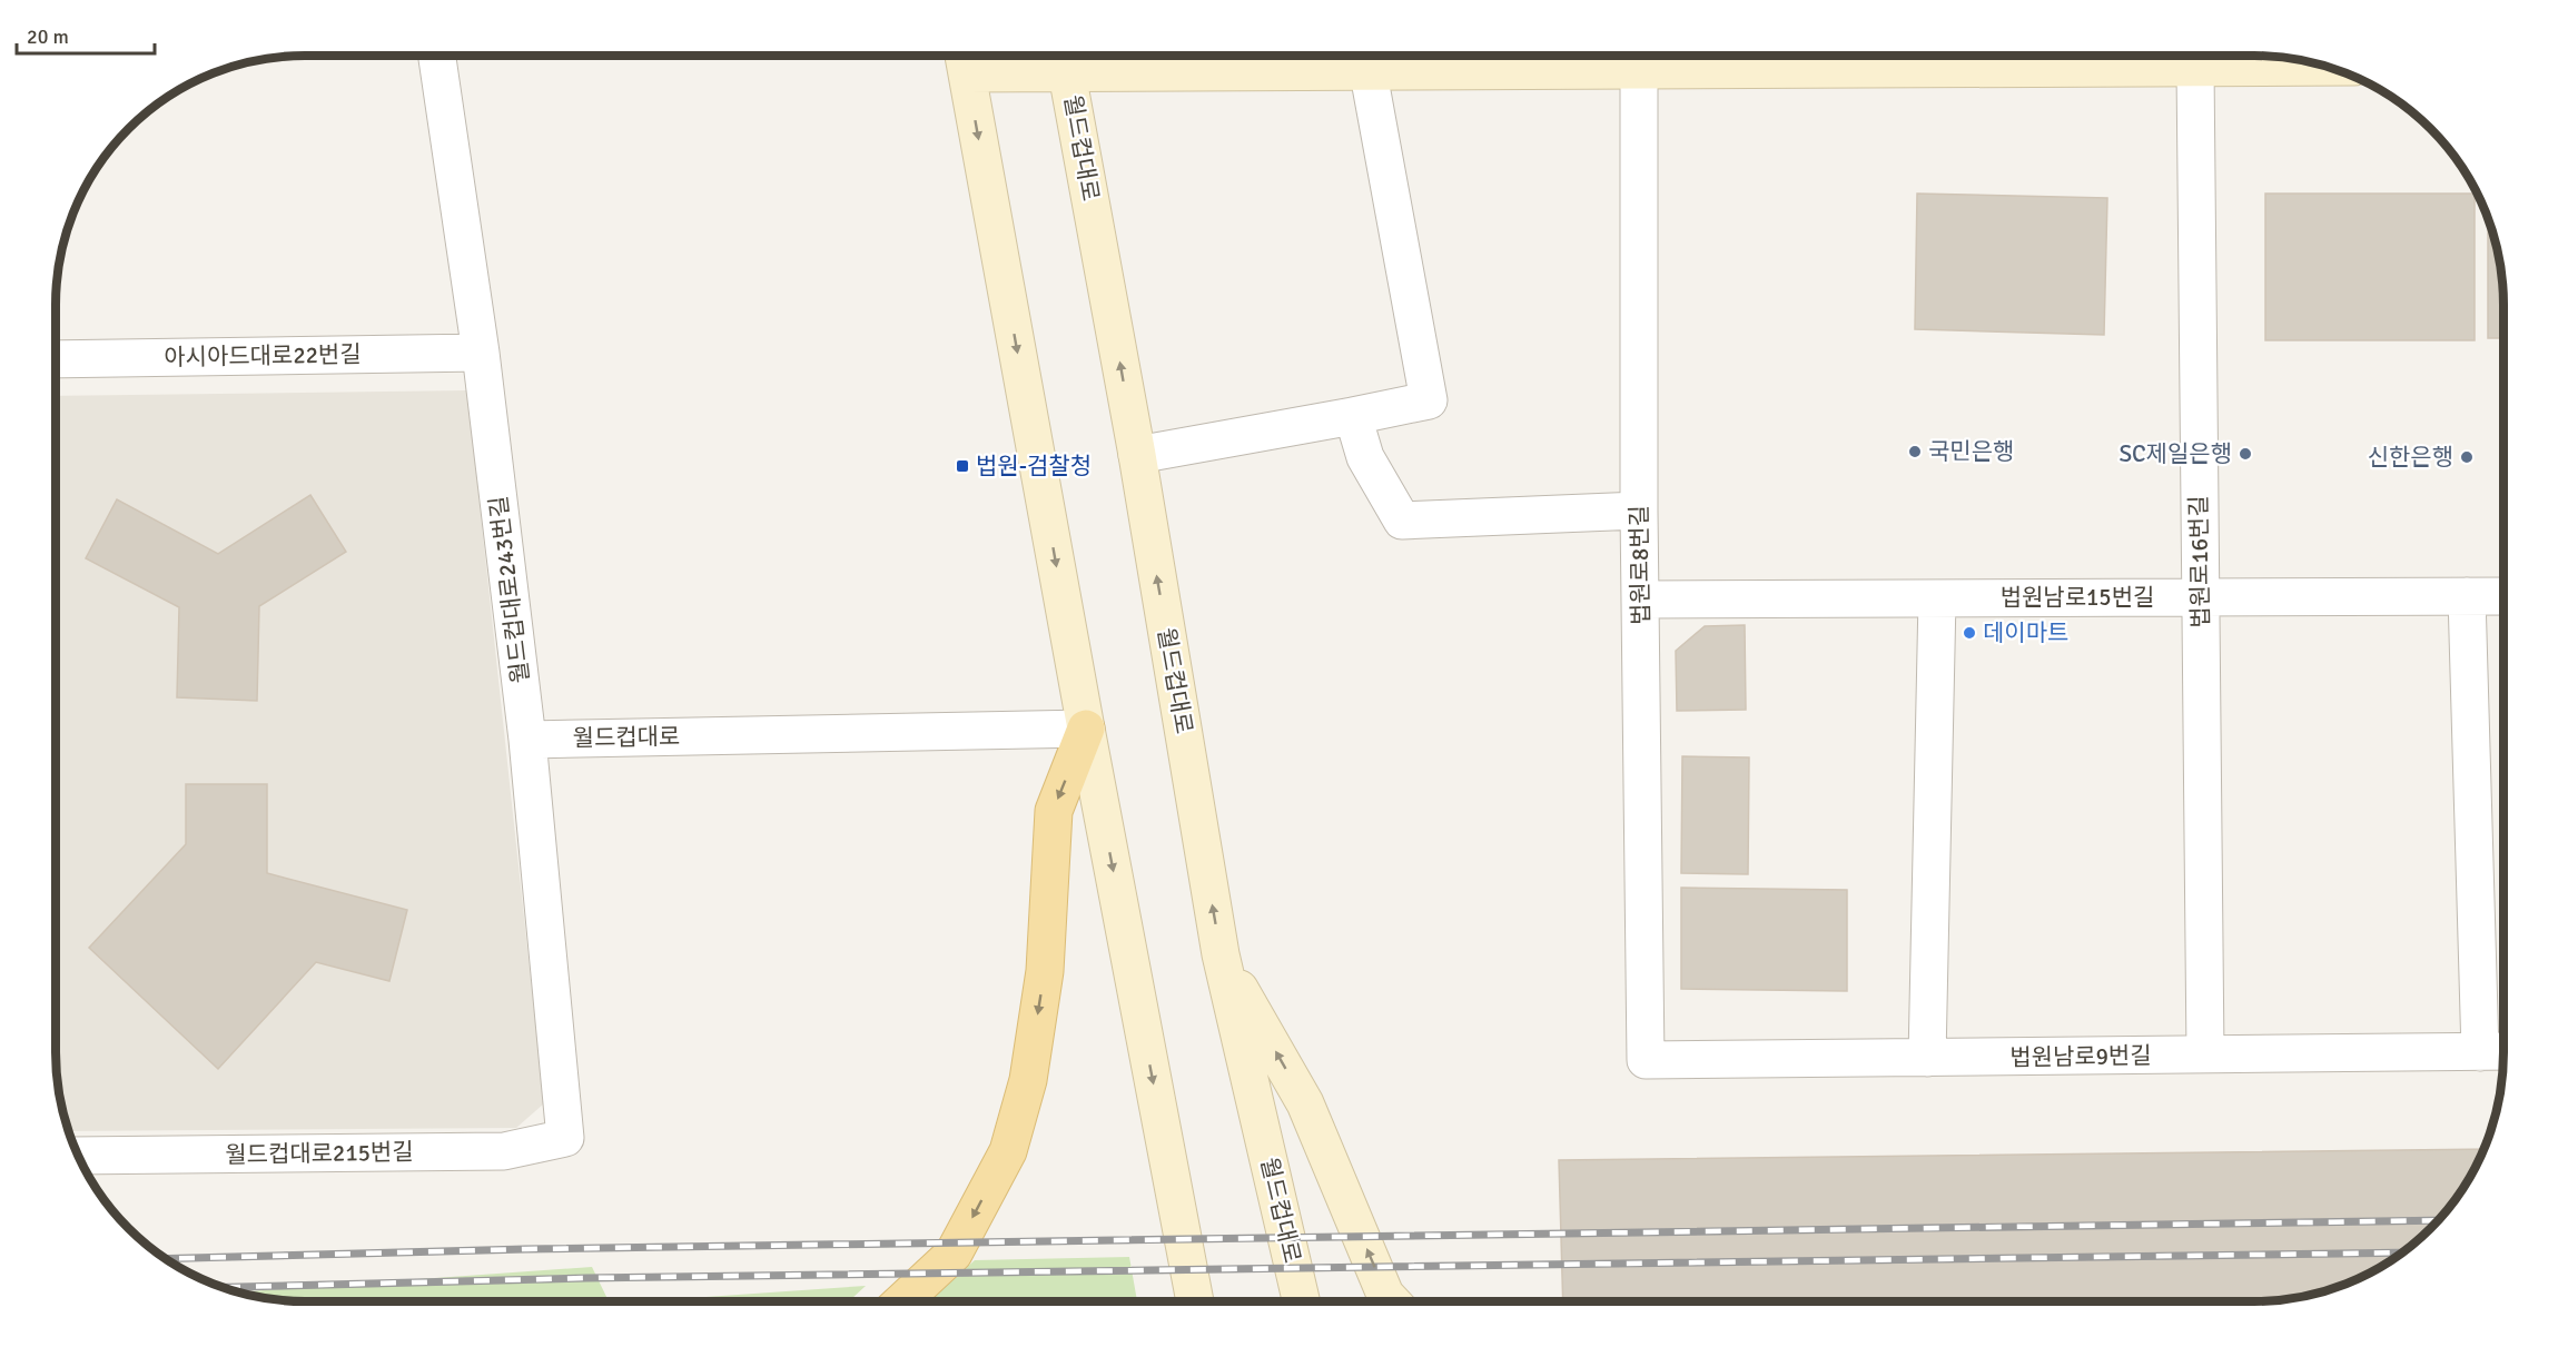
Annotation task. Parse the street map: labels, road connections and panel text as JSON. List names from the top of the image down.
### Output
{
  "streets": {
    "main road": ["월드컵대로"],
    "street": [
      "아시아드대로22번길",
      "법원로16번길",
      "법원로8번길",
      "월드컵대로243번길",
      "법원남로15번길",
      "법원남로9번길",
      "월드컵대로215번길"
    ]
  },
  "crossings": [
    ["월드컵대로", "월드컵대로243번길"],
    ["아시아드대로22번길", "월드컵대로243번길"],
    ["법원로16번길", "법원남로15번길"],
    ["법원로16번길", "법원남로9번길"],
    ["법원로8번길", "법원남로15번길"],
    ["법원로8번길", "법원남로9번길"],
    ["월드컵대로243번길", "월드컵대로215번길"]
  ],
  "places": {
    "other": [
      "국민은행",
      "SC제일은행",
      "신한은행",
      "데이마트"
    ],
    "transit": ["법원-검찰청"]
  },
  "scale_bar": "20 m"
}
